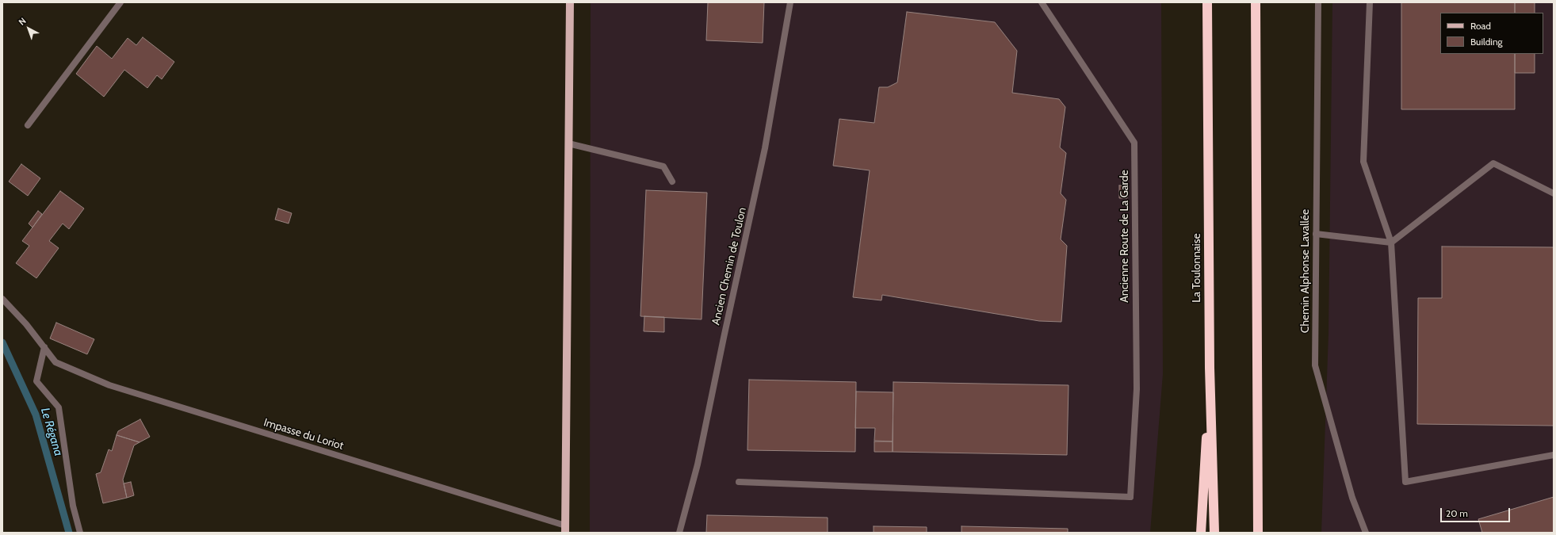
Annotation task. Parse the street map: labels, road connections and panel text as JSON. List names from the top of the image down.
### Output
{
  "streets": {
    "highway": ["La Toulonnaise"],
    "street": [
      "Ancienne Route de La Garde",
      "Ancien Chemin de Toulon",
      "Chemin Alphonse Lavallée",
      "Impasse du Loriot"
    ]
  },
  "water": ["Le Régana"],
  "legend": ["Road", "Building"],
  "scale_bar": "20 m",
  "north": "top left"
}
